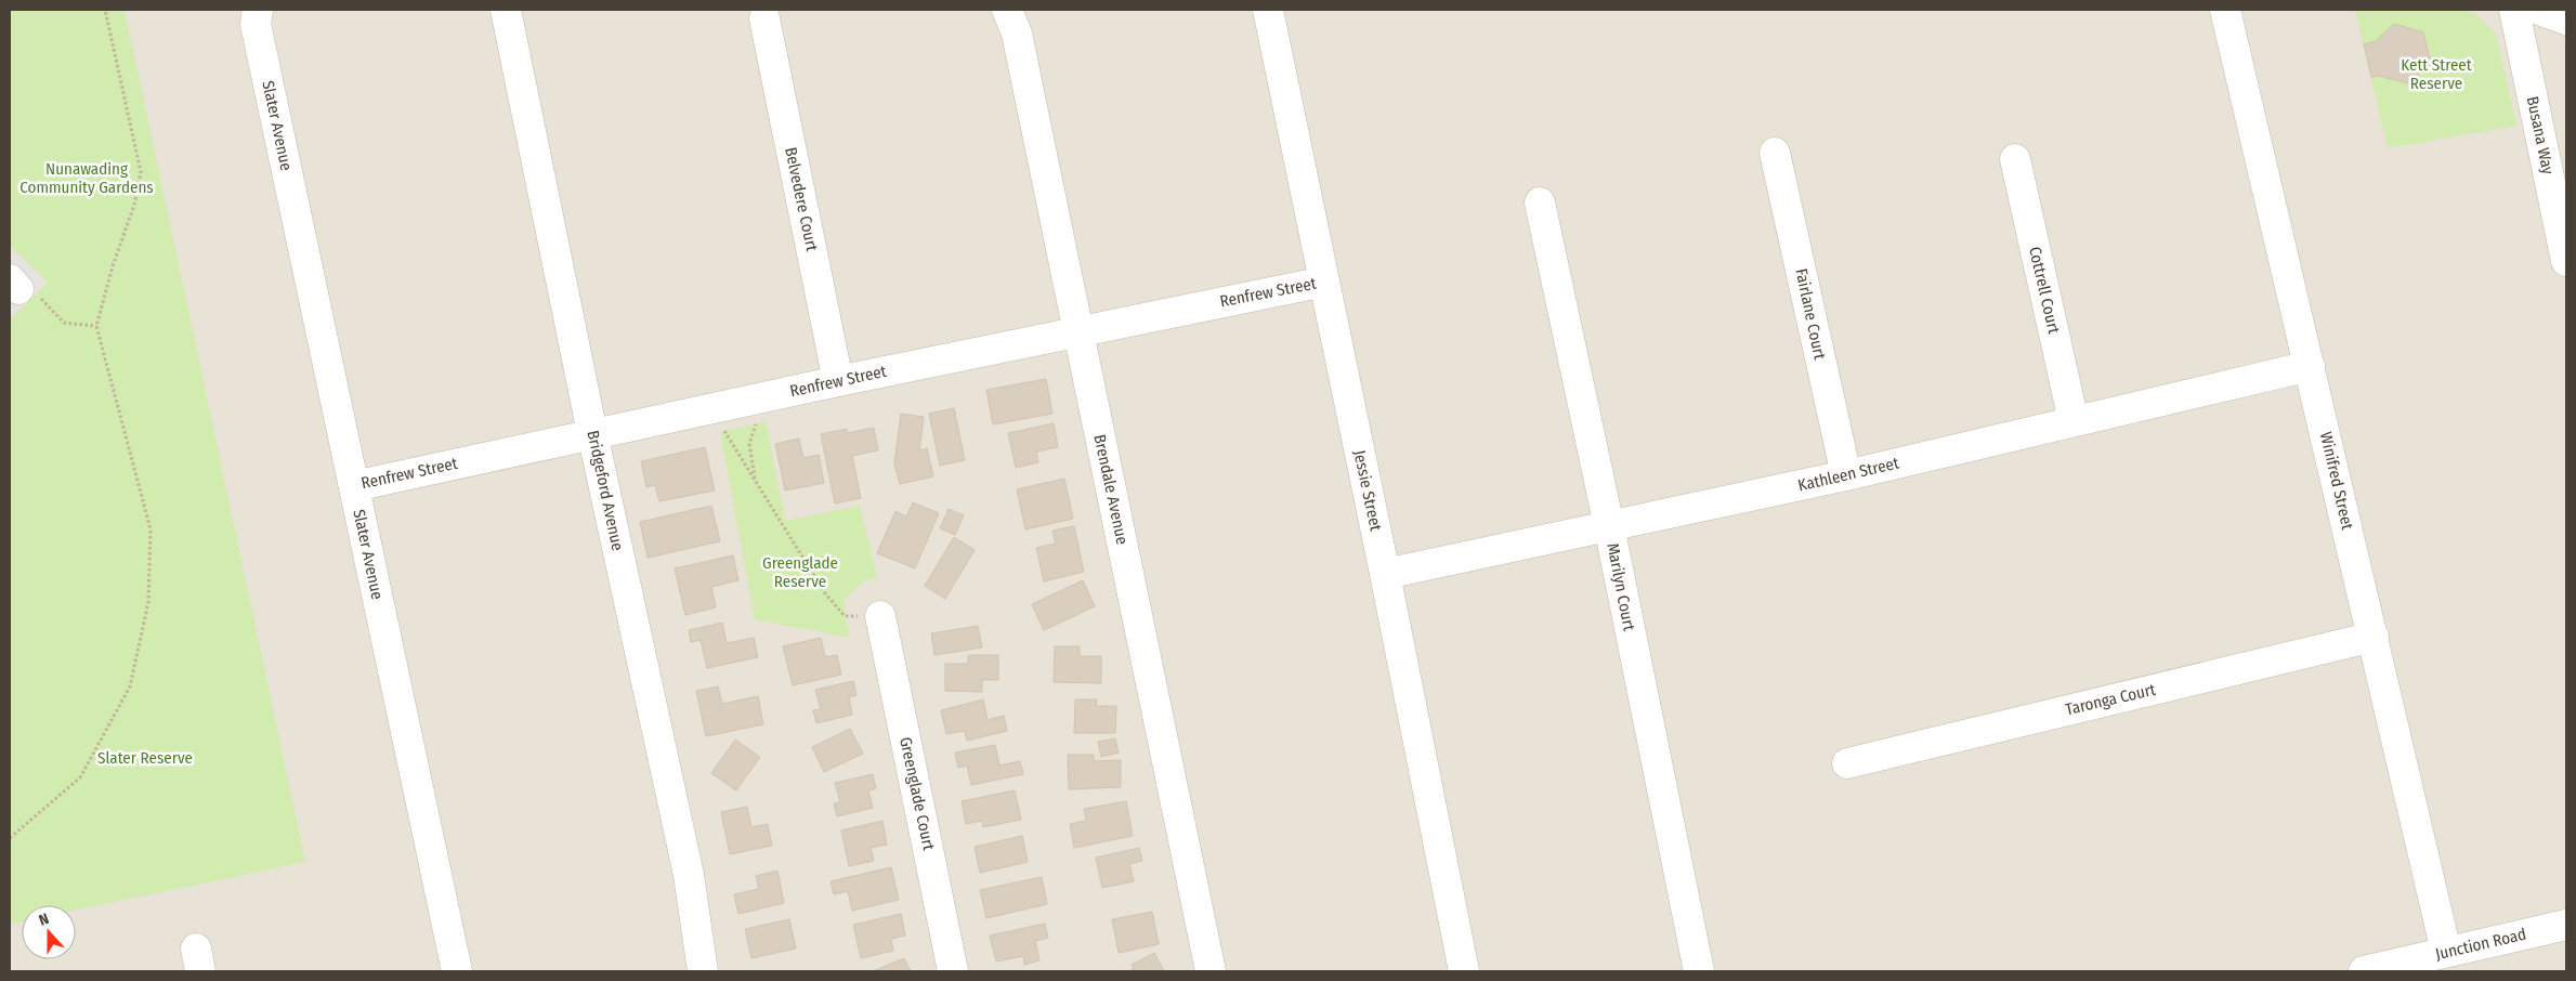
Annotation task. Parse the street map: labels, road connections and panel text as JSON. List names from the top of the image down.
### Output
{
  "streets": {
    "street": [
      "Slater Avenue",
      "Busana Way",
      "Belvedere Court",
      "Cottrell Court",
      "Renfrew Street",
      "Fairlane Court",
      "Kathleen Street",
      "Winifred Street",
      "Brendale Avenue",
      "Bridgeford Avenue",
      "Jessie Street",
      "Marilyn Court",
      "Taronga Court",
      "Greenglade Court",
      "Junction Road"
    ]
  },
  "crossings": [
    ["Slater Avenue", "Renfrew Street"],
    ["Belvedere Court", "Renfrew Street"],
    ["Cottrell Court", "Kathleen Street"],
    ["Renfrew Street", "Brendale Avenue"],
    ["Renfrew Street", "Bridgeford Avenue"],
    ["Renfrew Street", "Jessie Street"],
    ["Fairlane Court", "Kathleen Street"],
    ["Kathleen Street", "Winifred Street"],
    ["Kathleen Street", "Jessie Street"],
    ["Kathleen Street", "Marilyn Court"],
    ["Winifred Street", "Taronga Court"],
    ["Winifred Street", "Junction Road"]
  ],
  "parks": [
    "Kett Street Reserve",
    "Nunawading Community Gardens",
    "Greenglade Reserve",
    "Slater Reserve"
  ],
  "north": "top"
}
